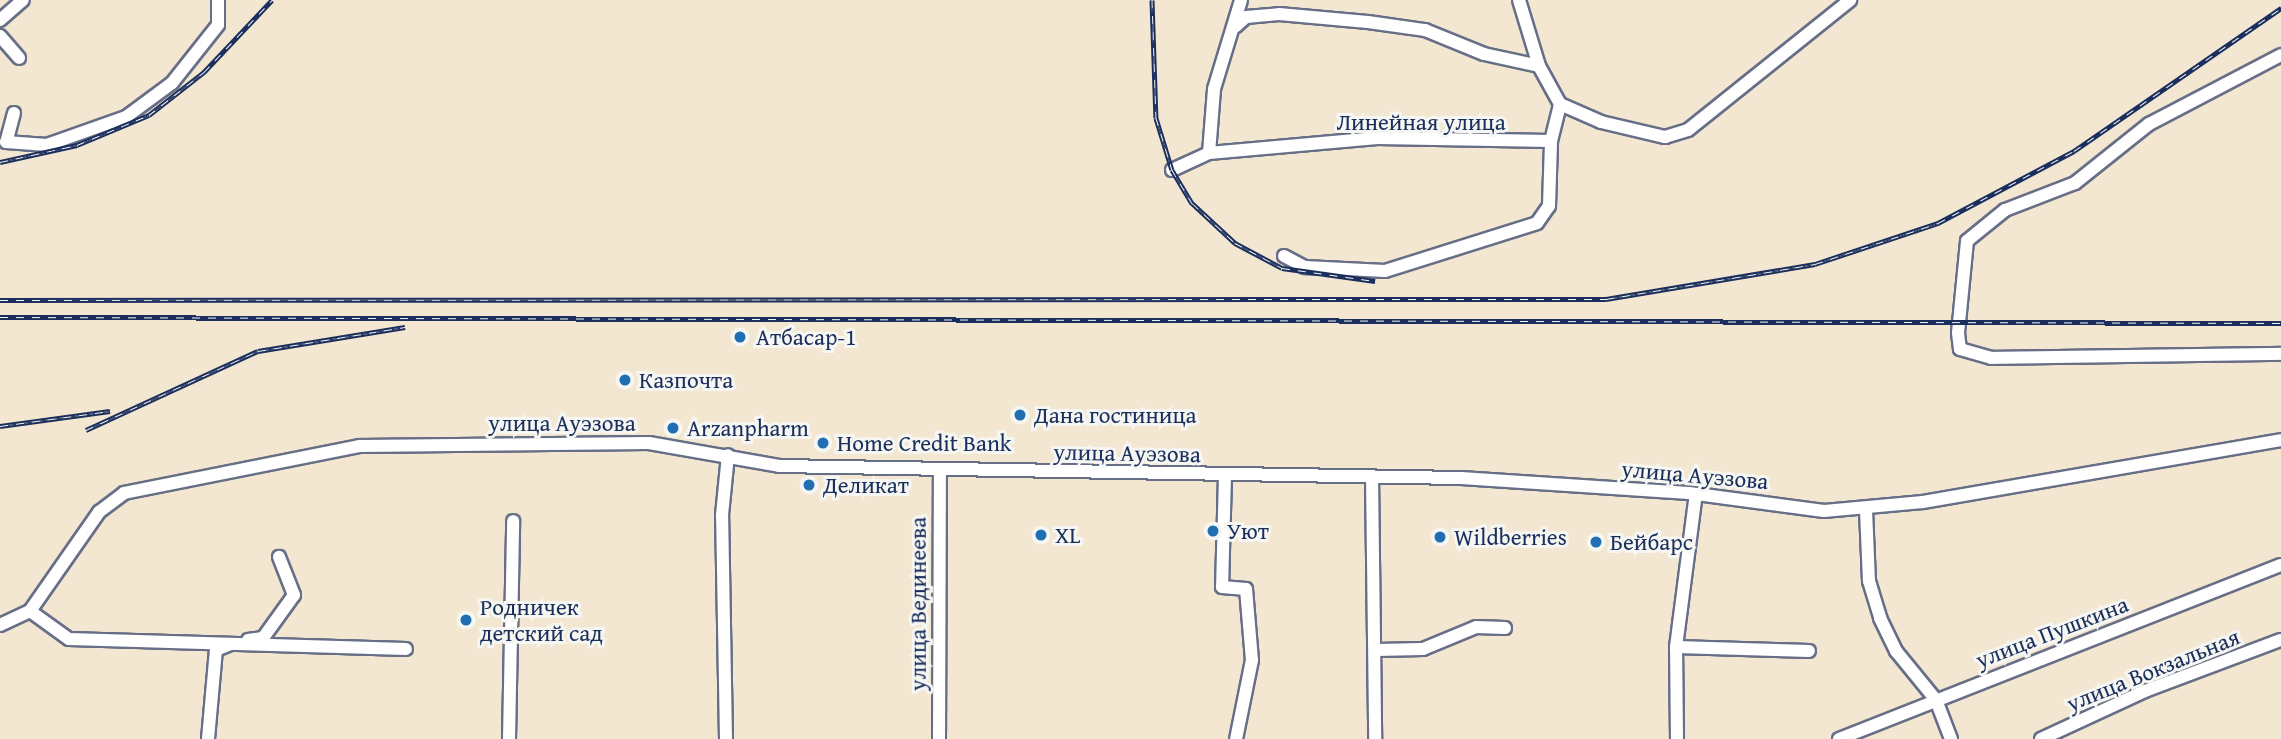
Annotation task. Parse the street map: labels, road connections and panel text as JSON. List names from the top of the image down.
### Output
{
  "streets": {
    "street": [
      "Линейная улица",
      "улица Ауэзова",
      "улица Вединеева",
      "улица Пушкина",
      "улица Вокзальная"
    ]
  },
  "crossings": [
    ["улица Ауэзова", "улица Вединеева"]
  ],
  "places": [
    "Атбасар-1",
    "Казпочта",
    "Дана гостиница",
    "Arzanpharm",
    "Home Credit Bank",
    "Деликат",
    "Уют",
    "XL",
    "Wildberries",
    "Бейбарс",
    "Родничек детский сад"
  ]
}
